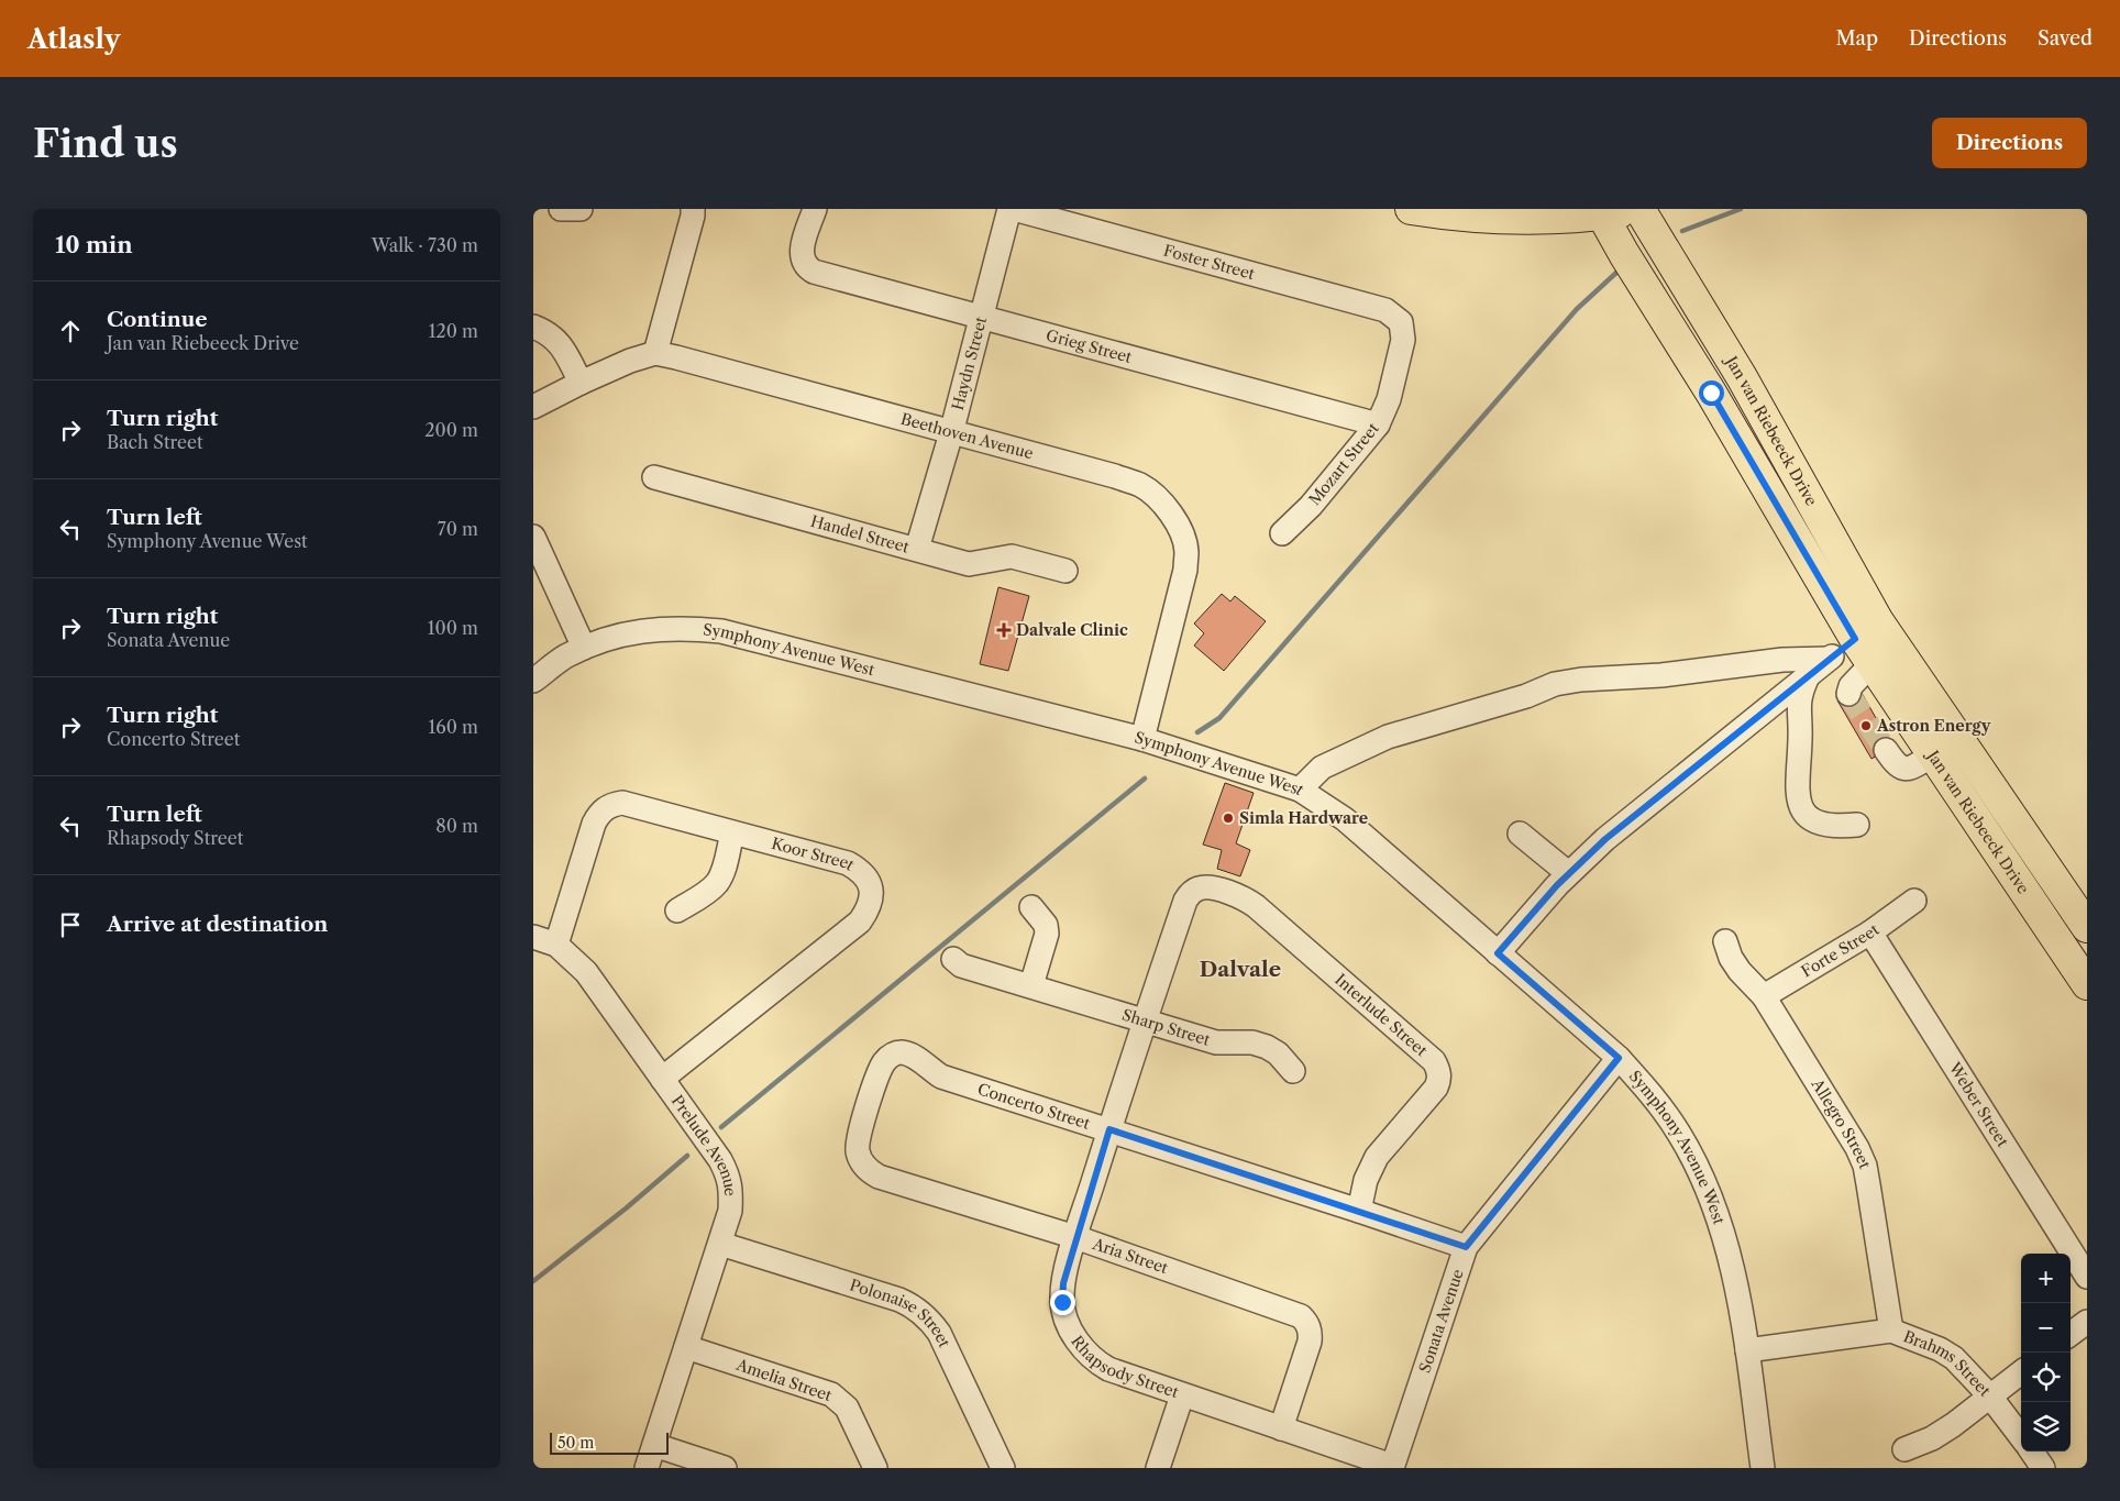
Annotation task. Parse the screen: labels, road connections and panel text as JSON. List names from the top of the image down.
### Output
{
  "streets": {
    "main road": ["Jan van Riebeeck Drive"],
    "street": [
      "Foster Street",
      "Grieg Street",
      "Haydn Street",
      "Beethoven Avenue",
      "Mozart Street",
      "Handel Street",
      "Symphony Avenue West",
      "Koor Street",
      "Forte Street",
      "Interlude Street",
      "Sharp Street",
      "Concerto Street",
      "Weber Street",
      "Allegro Street",
      "Prelude Avenue",
      "Aria Street",
      "Polonaise Street",
      "Sonata Avenue",
      "Rhapsody Street",
      "Brahms Street",
      "Amelia Street"
    ]
  },
  "crossings": [
    ["Foster Street", "Mozart Street"],
    ["Grieg Street", "Haydn Street"],
    ["Grieg Street", "Mozart Street"],
    ["Haydn Street", "Beethoven Avenue"],
    ["Haydn Street", "Handel Street"],
    ["Beethoven Avenue", "Symphony Avenue West"],
    ["Symphony Avenue West", "Sonata Avenue"],
    ["Symphony Avenue West", "Brahms Street"],
    ["Koor Street", "Prelude Avenue"],
    ["Forte Street", "Weber Street"],
    ["Forte Street", "Allegro Street"],
    ["Interlude Street", "Concerto Street"],
    ["Interlude Street", "Rhapsody Street"],
    ["Sharp Street", "Rhapsody Street"],
    ["Concerto Street", "Aria Street"],
    ["Concerto Street", "Sonata Avenue"],
    ["Concerto Street", "Rhapsody Street"],
    ["Allegro Street", "Brahms Street"],
    ["Prelude Avenue", "Polonaise Street"],
    ["Prelude Avenue", "Amelia Street"],
    ["Aria Street", "Rhapsody Street"],
    ["Sonata Avenue", "Rhapsody Street"]
  ],
  "districts": ["Dalvale"],
  "places": {
    "health": ["Dalvale Clinic"],
    "other": ["Astron Energy", "Simla Hardware"]
  },
  "scale_bar": "50 m",
  "page": {
    "header": "Atlasly",
    "nav": ["Map", "Directions", "Saved"],
    "buttons": "Directions",
    "title": "Find us",
    "heading": ["10 min", "Walk · 730 m"],
    "list": [
      ["Continue", "Jan van Riebeeck Drive", "120 m"],
      ["Turn right", "Bach Street", "200 m"],
      ["Turn left", "Symphony Avenue West", "70 m"],
      ["Turn right", "Sonata Avenue", "100 m"],
      ["Turn right", "Concerto Street", "160 m"],
      ["Turn left", "Rhapsody Street", "80 m"],
      "Arrive at destination"
    ],
    "map_buttons": ["+", "−"],
    "scale": "50 m"
  }
}
